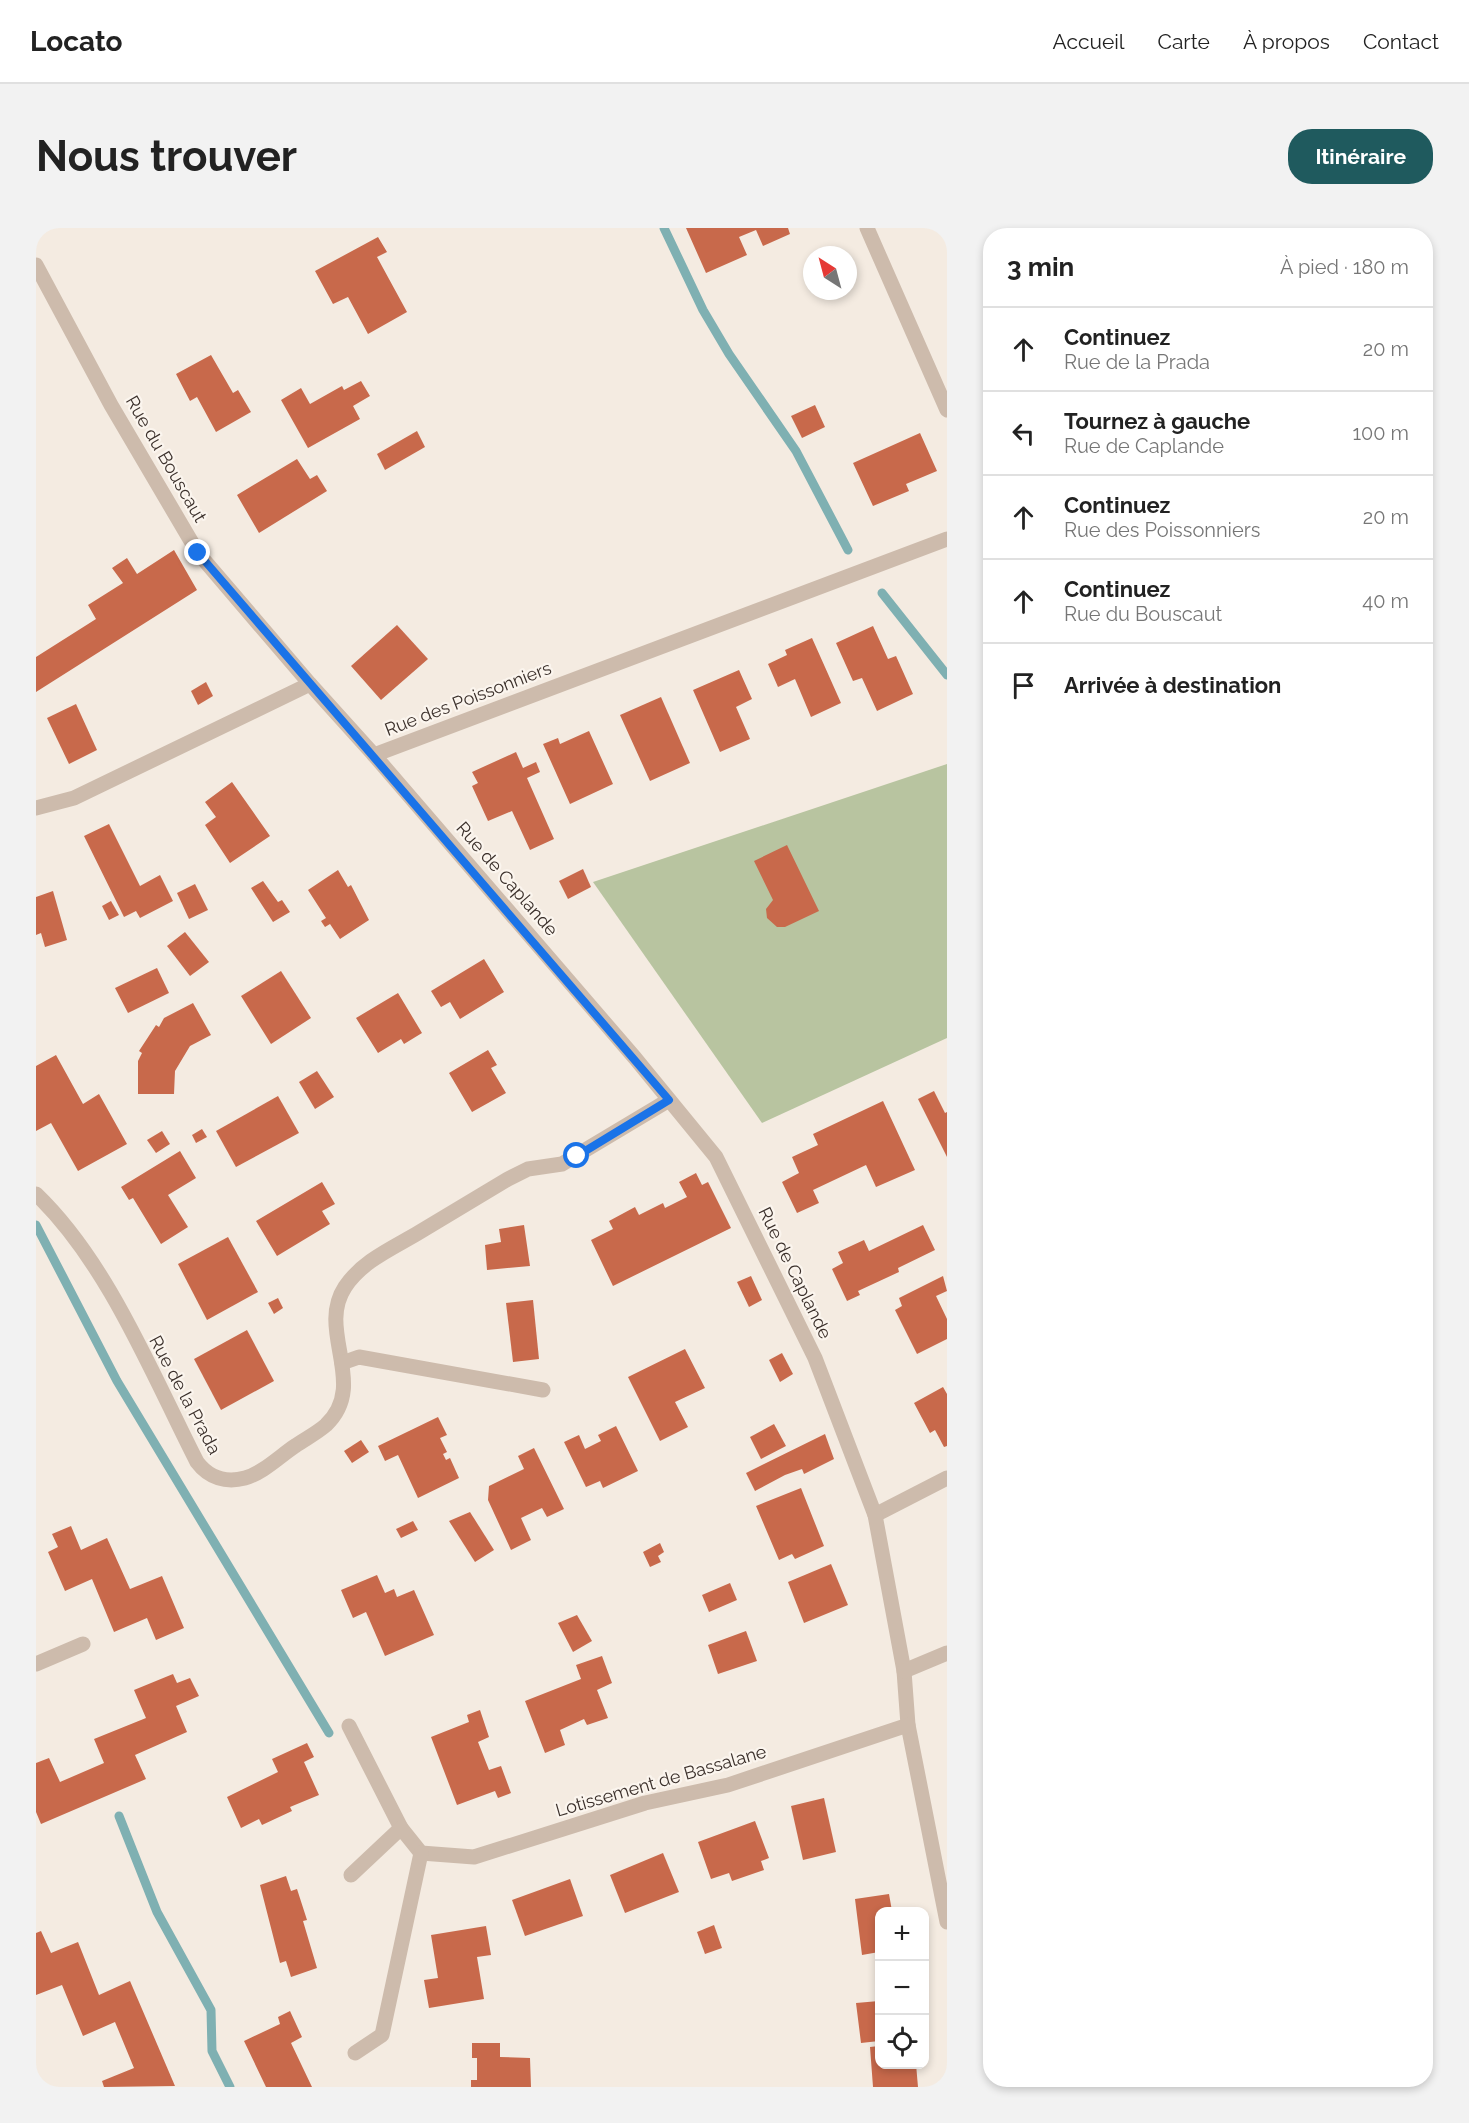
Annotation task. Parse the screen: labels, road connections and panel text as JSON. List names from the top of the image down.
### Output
{
  "streets": {
    "street": [
      "Rue du Bouscaut",
      "Rue des Poissonniers",
      "Rue de Caplande",
      "Rue de la Prada",
      "Lotissement de Bassalane"
    ]
  },
  "crossings": [
    ["Rue du Bouscaut", "Rue des Poissonniers"],
    ["Rue des Poissonniers", "Rue de Caplande"],
    ["Rue de Caplande", "Rue de la Prada"],
    ["Rue de Caplande", "Lotissement de Bassalane"]
  ],
  "north": "top left",
  "page": {
    "header": "Locato",
    "nav": [
      "Accueil",
      "Carte",
      "À propos",
      "Contact"
    ],
    "buttons": "Itinéraire",
    "title": "Nous trouver",
    "heading": ["3 min", "À pied · 180 m"],
    "list": [
      ["Continuez", "Rue de la Prada", "20 m"],
      ["Tournez à gauche", "Rue de Caplande", "100 m"],
      ["Continuez", "Rue des Poissonniers", "20 m"],
      ["Continuez", "Rue du Bouscaut", "40 m"],
      "Arrivée à destination"
    ],
    "map_buttons": ["+", "−"]
  }
}
